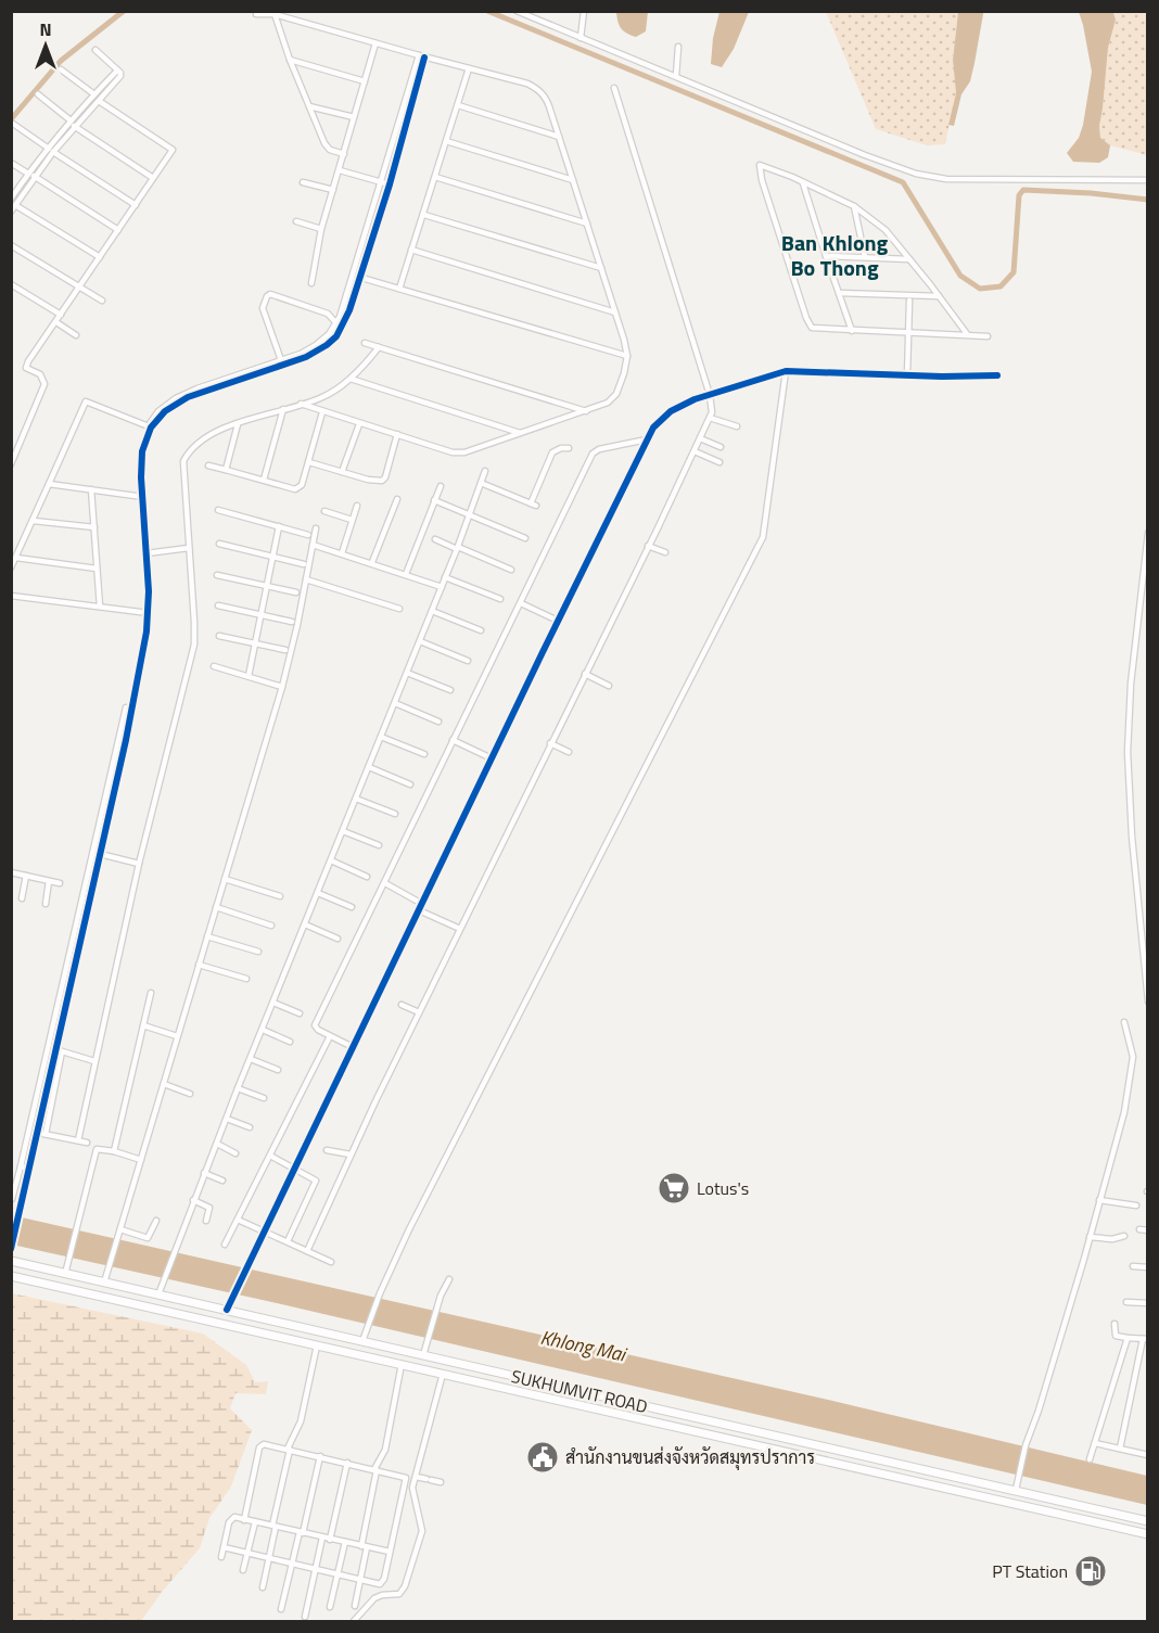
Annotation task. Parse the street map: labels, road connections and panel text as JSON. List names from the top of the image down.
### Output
{
  "streets": {
    "highway": ["SUKHUMVIT ROAD"]
  },
  "districts": ["Ban Khlong Bo Thong"],
  "water": ["Khlong Mai"],
  "places": {
    "supermarket": ["Lotus's"],
    "public building": ["สำนักงานขนส่งจังหวัดสมุทรปราการ"],
    "fuel station": ["PT Station"]
  },
  "north": "top"
}
